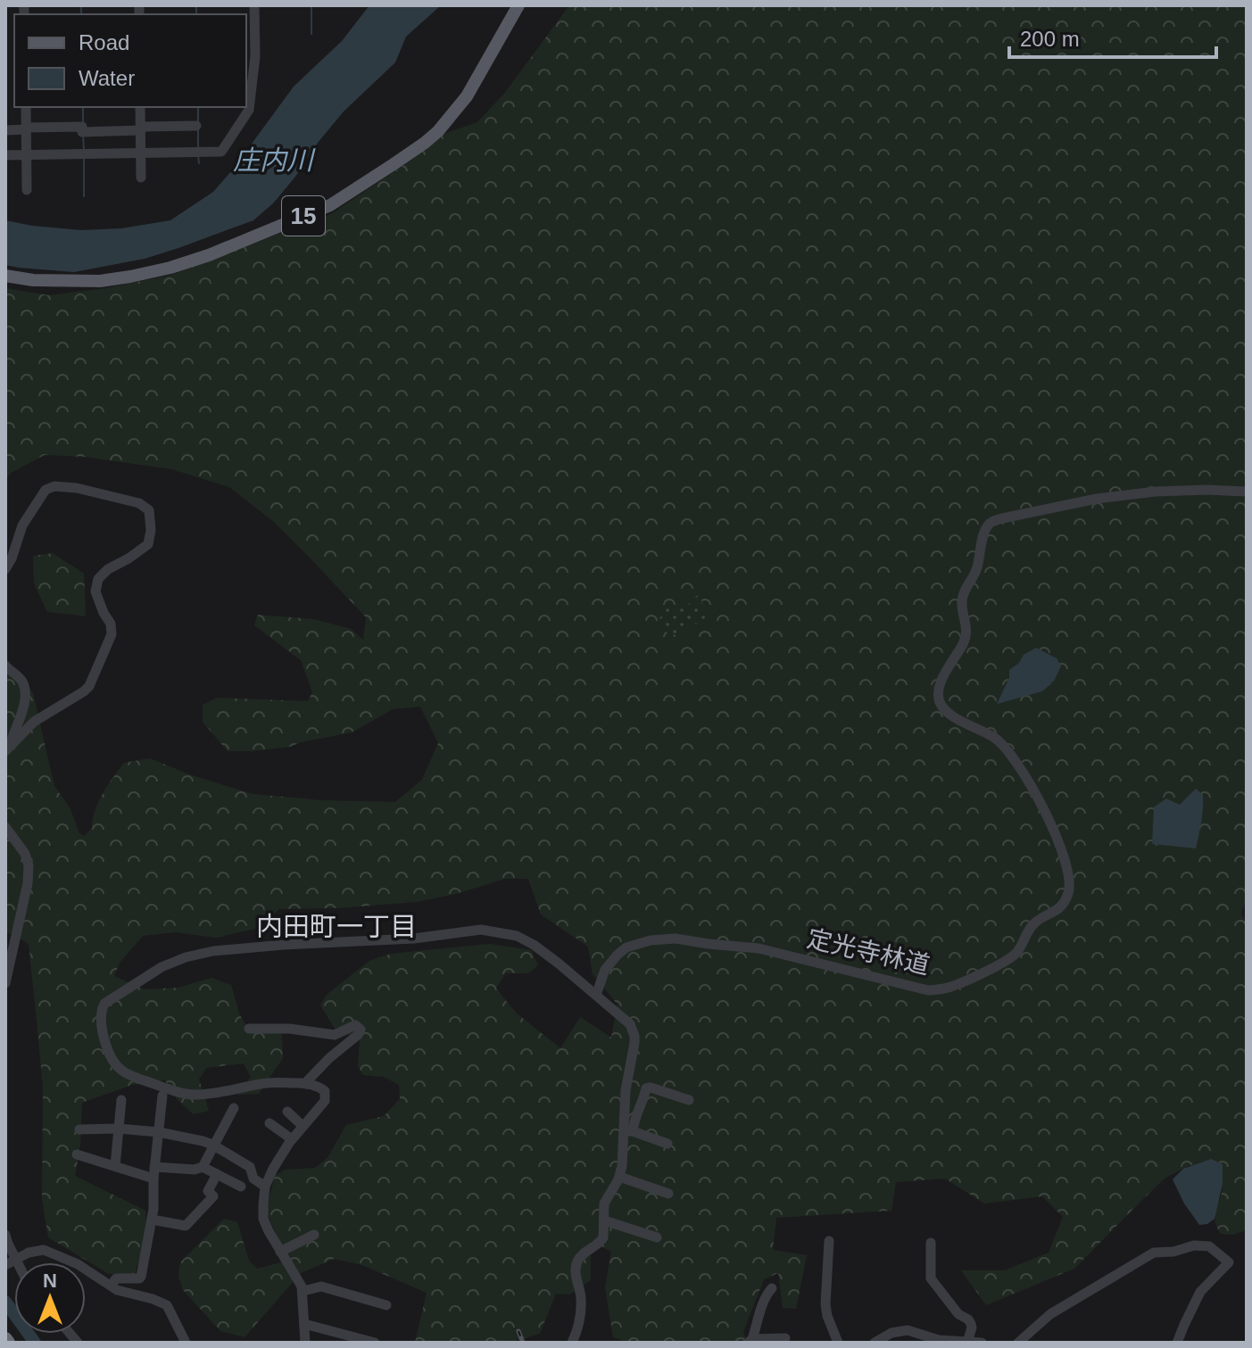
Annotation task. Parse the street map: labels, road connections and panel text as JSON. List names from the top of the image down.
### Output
{
  "streets": {
    "main road": ["15"],
    "street": ["定光寺林道"]
  },
  "districts": ["内田町一丁目"],
  "water": ["庄内川"],
  "legend": ["Road", "Water"],
  "scale_bar": "200 m",
  "north": "top"
}
